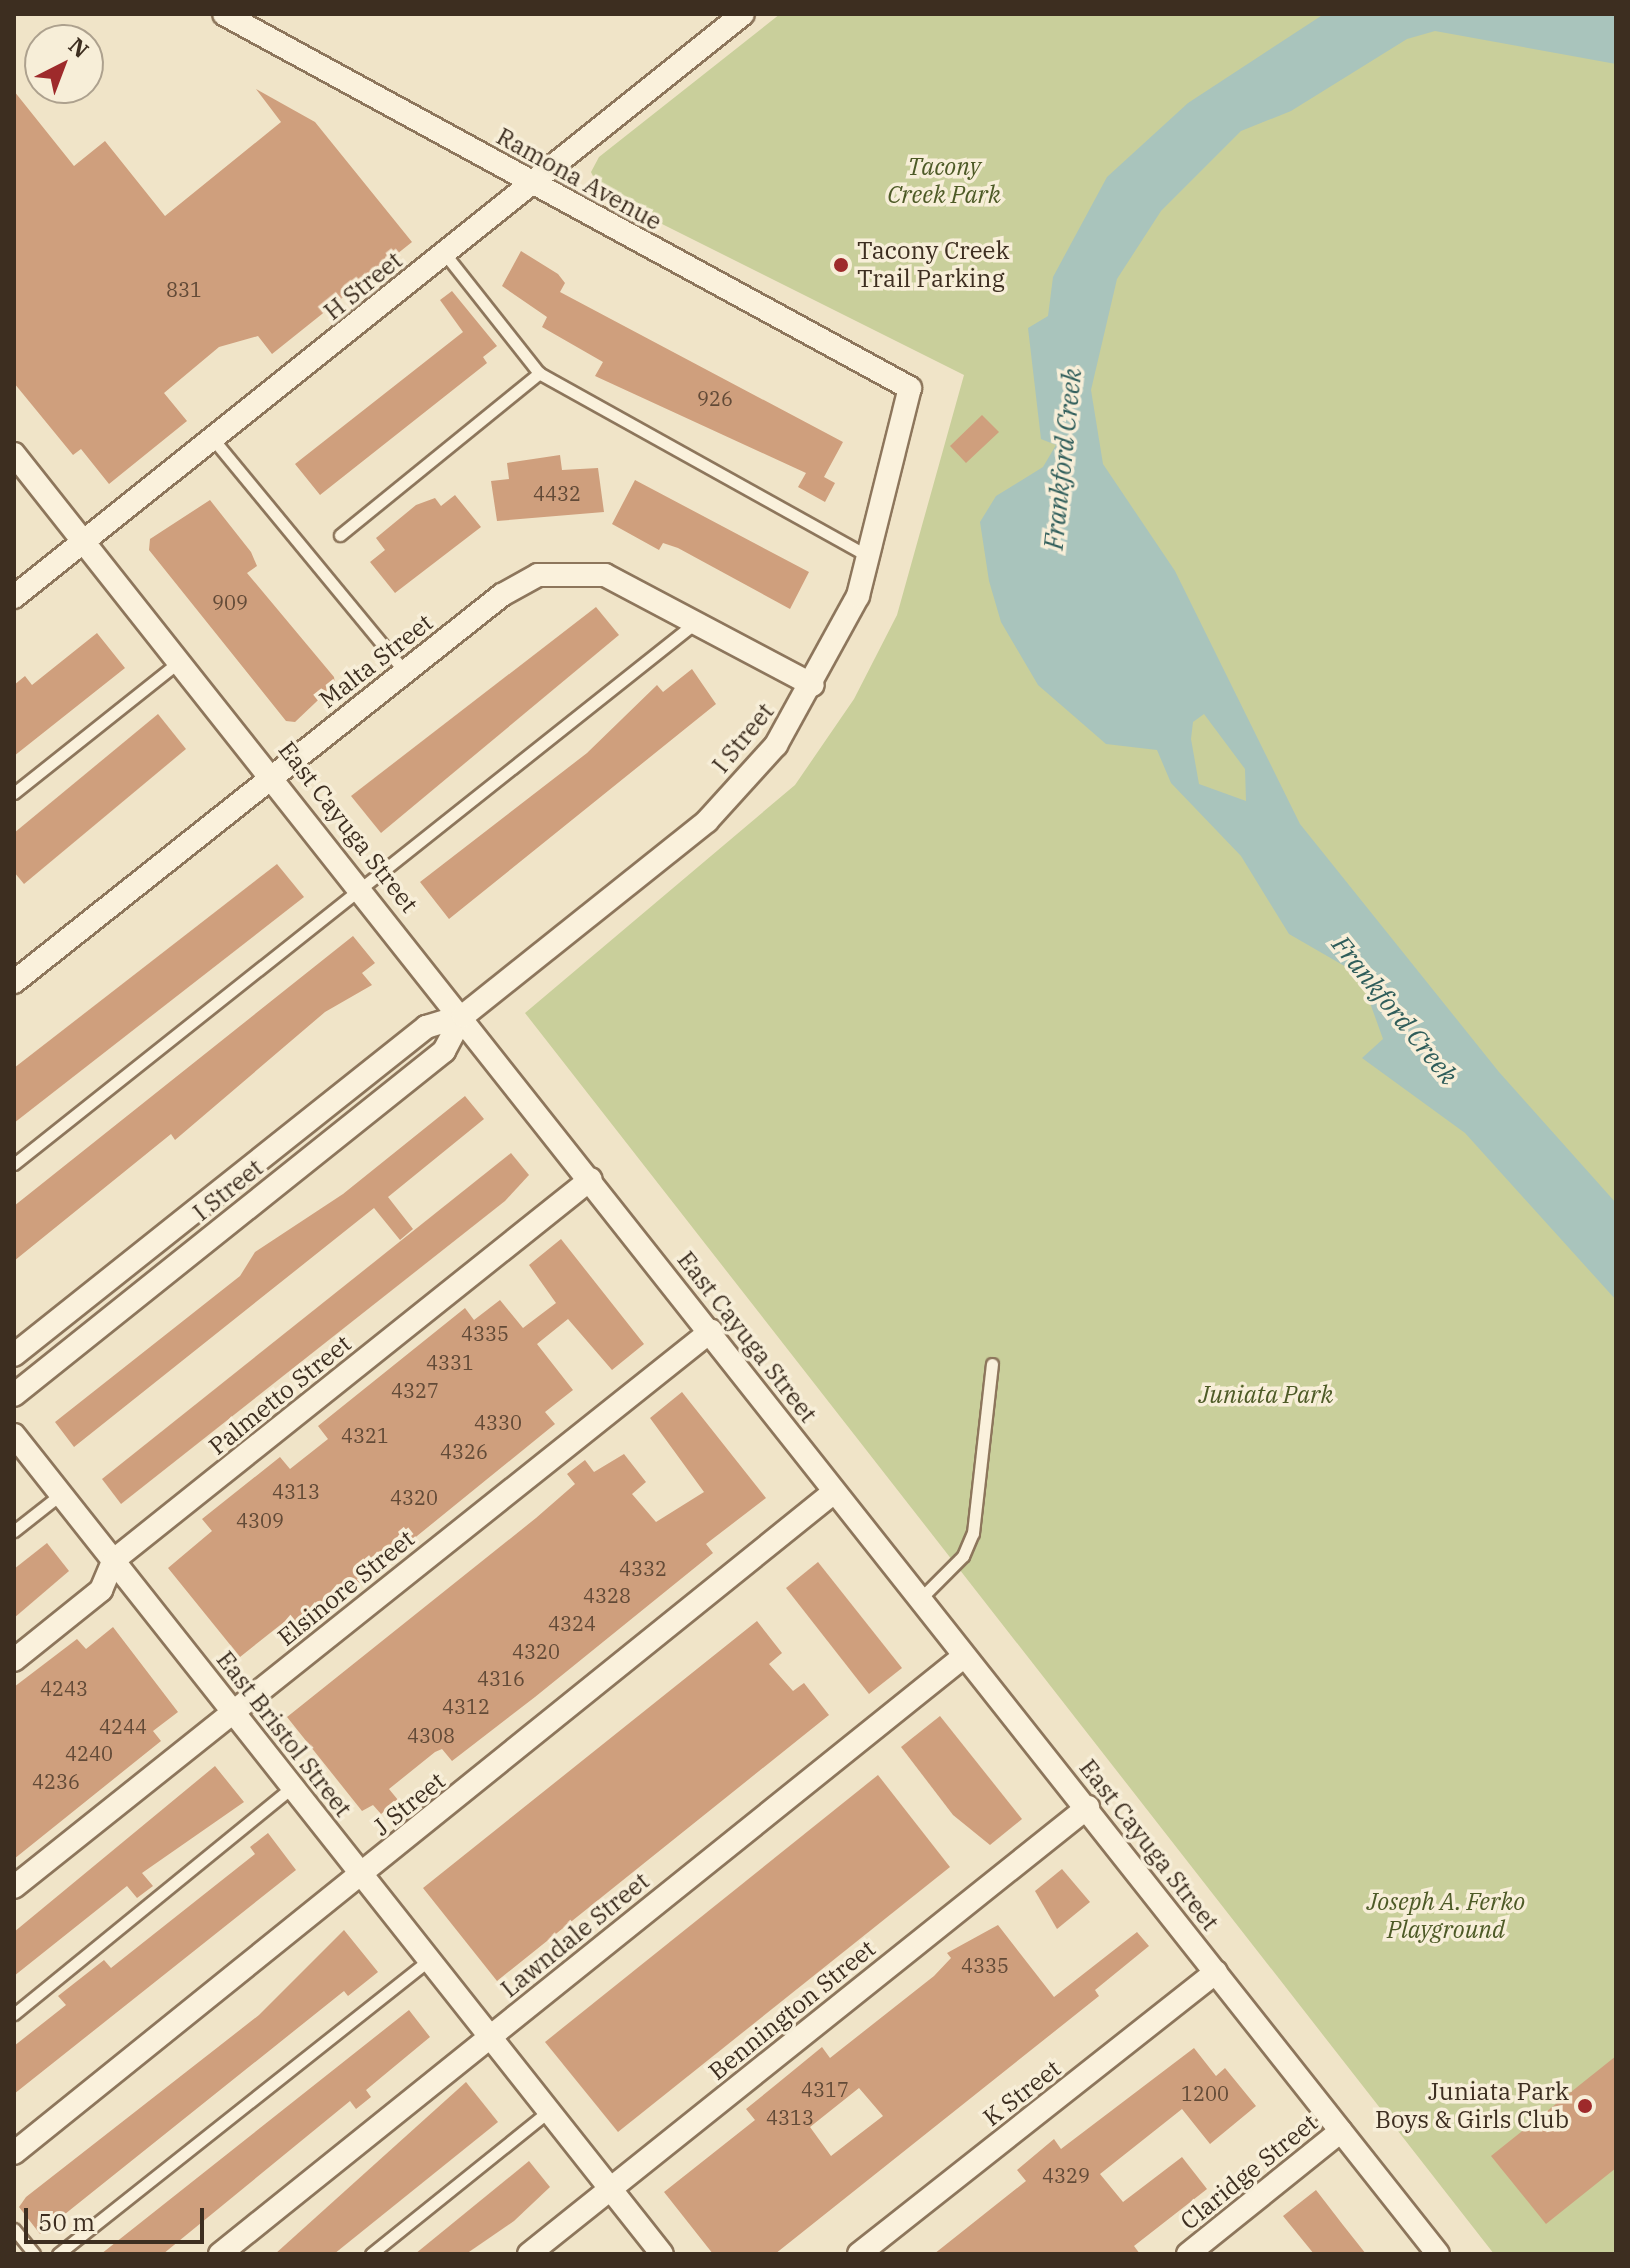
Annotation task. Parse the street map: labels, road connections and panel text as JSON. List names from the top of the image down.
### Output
{
  "streets": {
    "street": [
      "Ramona Avenue",
      "H Street",
      "Malta Street",
      "I Street",
      "East Cayuga Street",
      "Palmetto Street",
      "Elsinore Street",
      "East Bristol Street",
      "J Street",
      "Lawndale Street",
      "Bennington Street",
      "K Street",
      "Claridge Street"
    ]
  },
  "crossings": [
    ["Ramona Avenue", "H Street"],
    ["Ramona Avenue", "I Street"],
    ["H Street", "East Cayuga Street"],
    ["Malta Street", "I Street"],
    ["Malta Street", "East Cayuga Street"],
    ["I Street", "East Cayuga Street"],
    ["East Cayuga Street", "Palmetto Street"],
    ["East Cayuga Street", "Elsinore Street"],
    ["East Cayuga Street", "J Street"],
    ["East Cayuga Street", "Lawndale Street"],
    ["East Cayuga Street", "Bennington Street"],
    ["East Cayuga Street", "K Street"],
    ["East Cayuga Street", "Claridge Street"],
    ["Palmetto Street", "East Bristol Street"],
    ["Elsinore Street", "East Bristol Street"],
    ["East Bristol Street", "J Street"],
    ["East Bristol Street", "Lawndale Street"],
    ["East Bristol Street", "Bennington Street"]
  ],
  "water": ["Frankford Creek"],
  "parks": ["Tacony Creek Park", "Juniata Park", "Joseph A. Ferko Playground"],
  "places": ["Tacony Creek Trail Parking", "Juniata Park Boys & Girls Club"],
  "house_numbers": [
    "831",
    "926",
    "4432",
    "909",
    "4335",
    "4331",
    "4327",
    "4330",
    "4321",
    "4326",
    "4313",
    "4320",
    "4309",
    "4332",
    "4328",
    "4324",
    "4320",
    "4316",
    "4243",
    "4312",
    "4244",
    "4308",
    "4240",
    "4236",
    "4335",
    "4317",
    "1200",
    "4313",
    "4329"
  ],
  "scale_bar": "50 m",
  "north": "top right"
}
